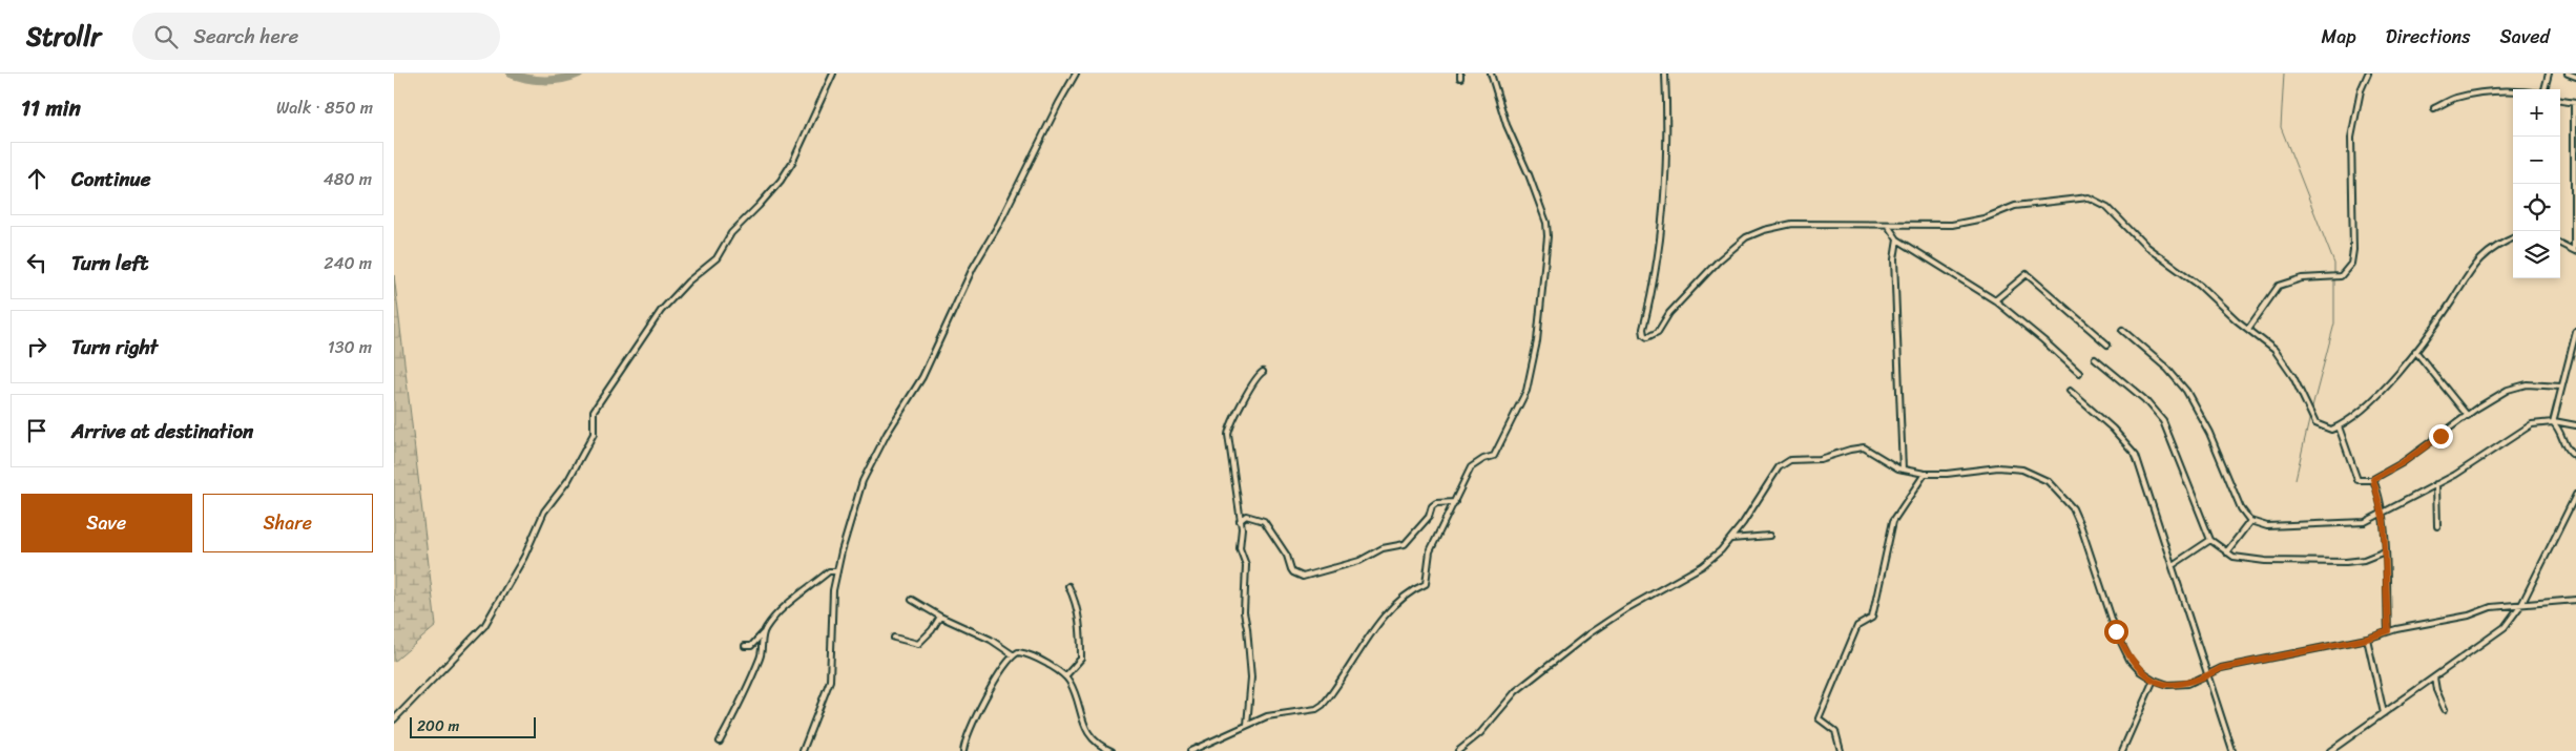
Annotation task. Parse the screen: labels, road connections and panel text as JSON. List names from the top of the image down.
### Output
{
  "scale_bar": "200 m",
  "page": {
    "header": "Strollr",
    "search": "Search here",
    "nav": ["Map", "Directions", "Saved"],
    "heading": ["11 min", "Walk · 850 m"],
    "map_buttons": ["+", "−"],
    "list": [
      ["Continue", "480 m"],
      ["Turn left", "240 m"],
      ["Turn right", "130 m"],
      "Arrive at destination"
    ],
    "buttons": ["Save", "Share"],
    "scale": "200 m"
  }
}
